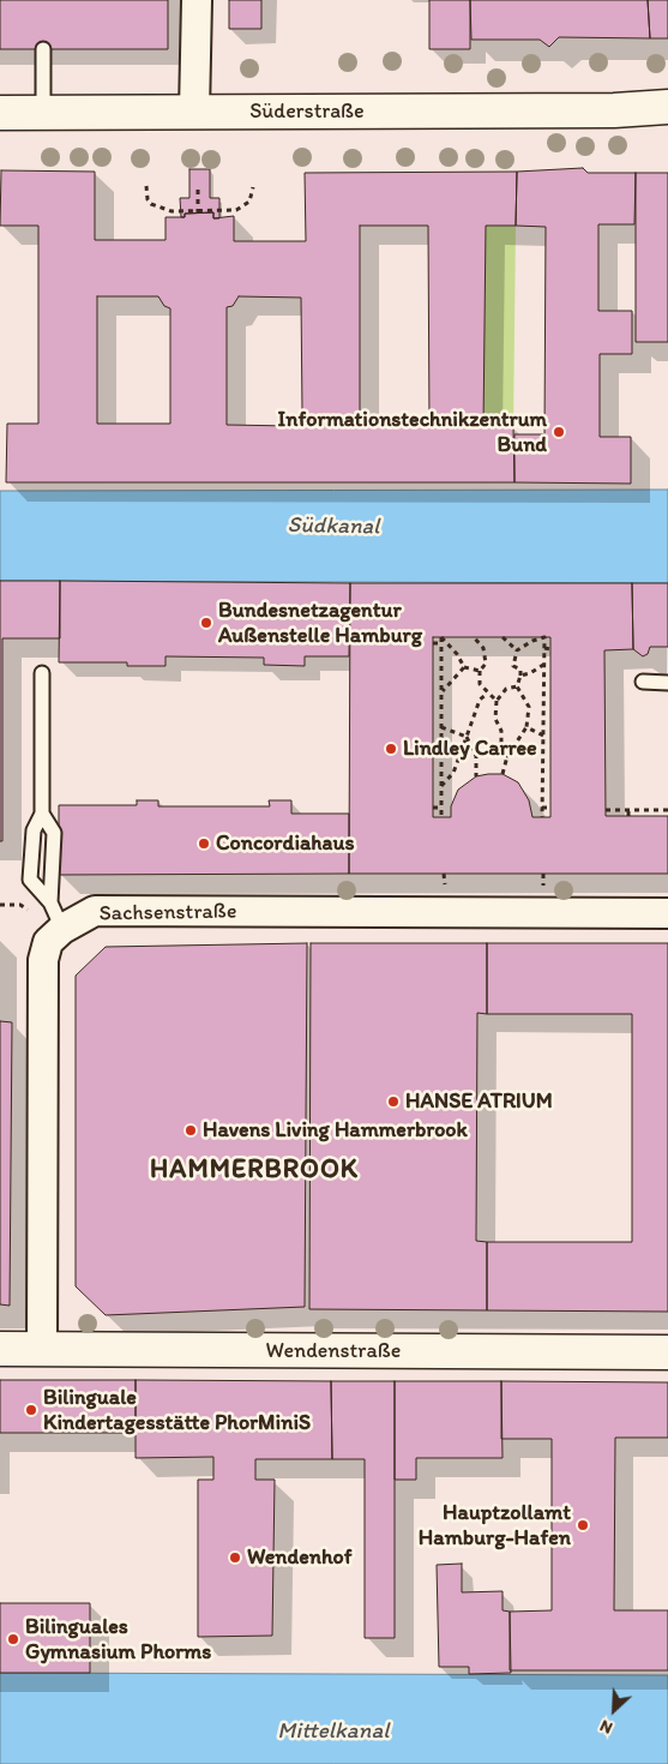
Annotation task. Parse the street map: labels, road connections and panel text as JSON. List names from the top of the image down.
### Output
{
  "streets": {
    "main road": ["Süderstraße", "Wendenstraße"],
    "street": ["Sachsenstraße"]
  },
  "crossings": [
    ["Sachsenstraße", "Wendenstraße"]
  ],
  "districts": ["HAMMERBROOK"],
  "water": ["Südkanal", "Mittelkanal"],
  "places": [
    "Informationstechnikzentrum Bund",
    "Bundesnetzagentur Außenstelle Hamburg",
    "Lindley Carree",
    "Concordiahaus",
    "HANSE ATRIUM",
    "Havens Living Hammerbrook",
    "Bilinguale Kindertagesstätte PhorMiniS",
    "Hauptzollamt Hamburg-Hafen",
    "Wendenhof",
    "Bilinguales Gymnasium Phorms"
  ],
  "north": "bottom left"
}
